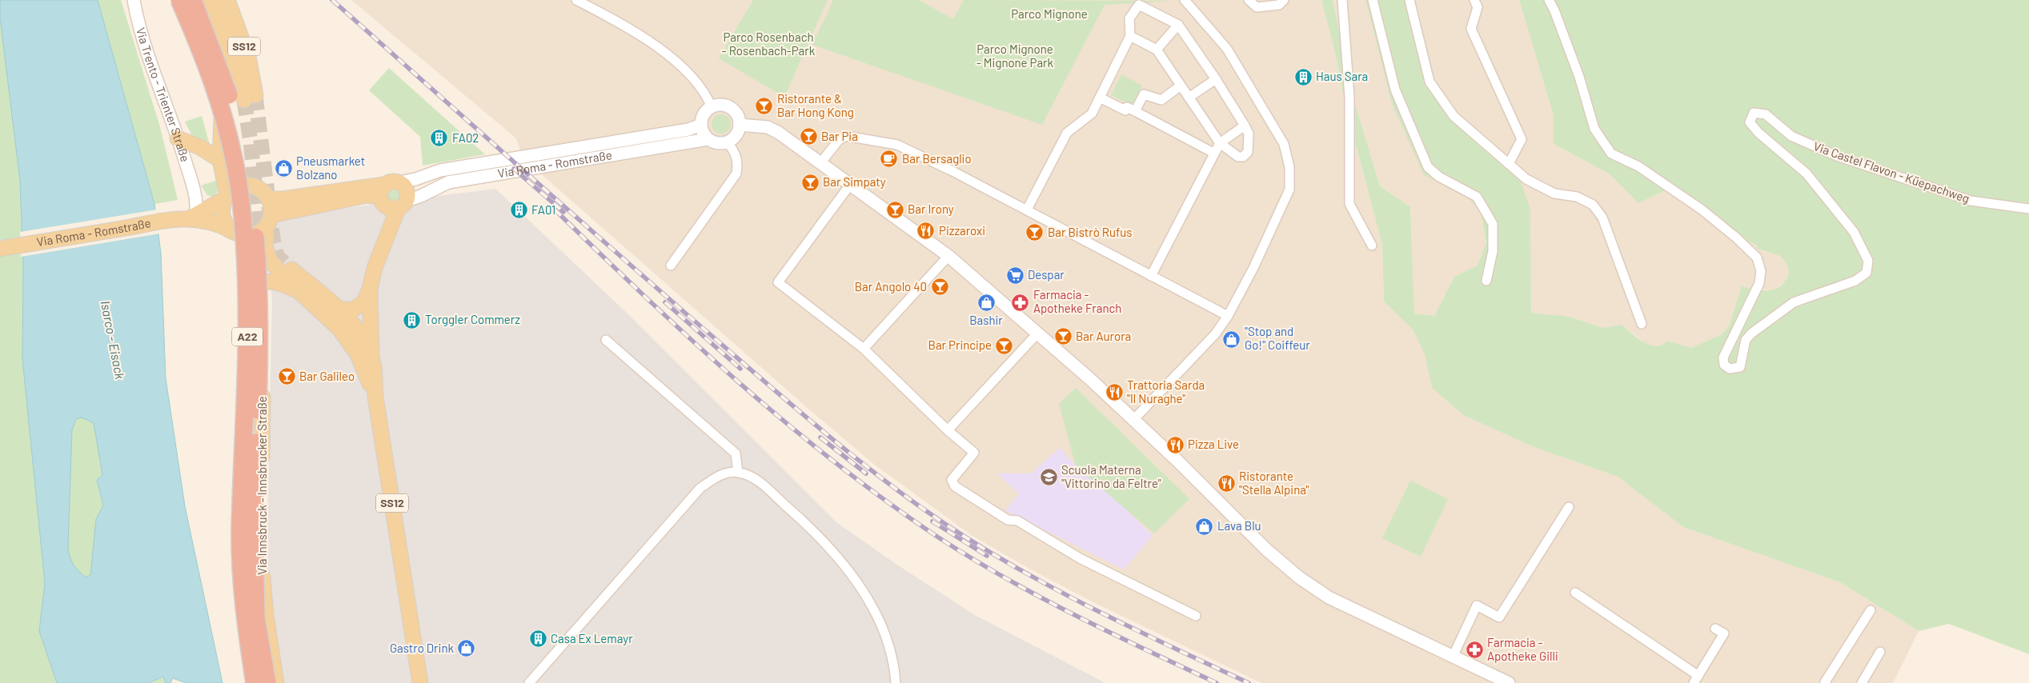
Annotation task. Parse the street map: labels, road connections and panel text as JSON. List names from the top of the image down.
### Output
{
  "streets": {
    "highway": ["A22"],
    "main road": ["SS12", "Via Roma - Romstraße", "Via Innsbruck - Innsbrucker Straße"],
    "street": ["Via Trento - Trienter Straße", "Via Castel Flavon - Küepachweg"]
  },
  "crossings": [
    ["Via Trento - Trienter Straße", "Via Roma - Romstraße"]
  ],
  "water": ["Isarco - Eisack"],
  "parks": ["Parco Mignone", "Parco Rosenbach - Rosenbach-Park", "Parco Mignone - Mignone Park"],
  "places": {
    "building": [
      "Haus Sara",
      "FA02",
      "FA01",
      "Torggler Commerz",
      "Casa Ex Lemayr"
    ],
    "bar": [
      "Ristorante & Bar Hong Kong",
      "Bar Pia",
      "Bar Simpaty",
      "Bar Irony",
      "Bar Bistrò Rufus",
      "Bar Angolo 40",
      "Bar Aurora",
      "Bar Principe",
      "Bar Galileo"
    ],
    "cafe": ["Bar Bersaglio"],
    "shop": [
      "Pneusmarket Bolzano",
      "Bashir",
      "\"Stop and Go!\" Coiffeur",
      "Lava Blu",
      "Gastro Drink"
    ],
    "restaurant": [
      "Pizzaroxi",
      "Trattoria Sarda \"Il Nuraghe\"",
      "Pizza Live",
      "Ristorante \"Stella Alpina\""
    ],
    "supermarket": ["Despar"],
    "pharmacy": ["Farmacia - Apotheke Franch", "Farmacia - Apotheke Gilli"],
    "school or university": ["Scuola Materna \"Vittorino da Feltre\""]
  }
}
